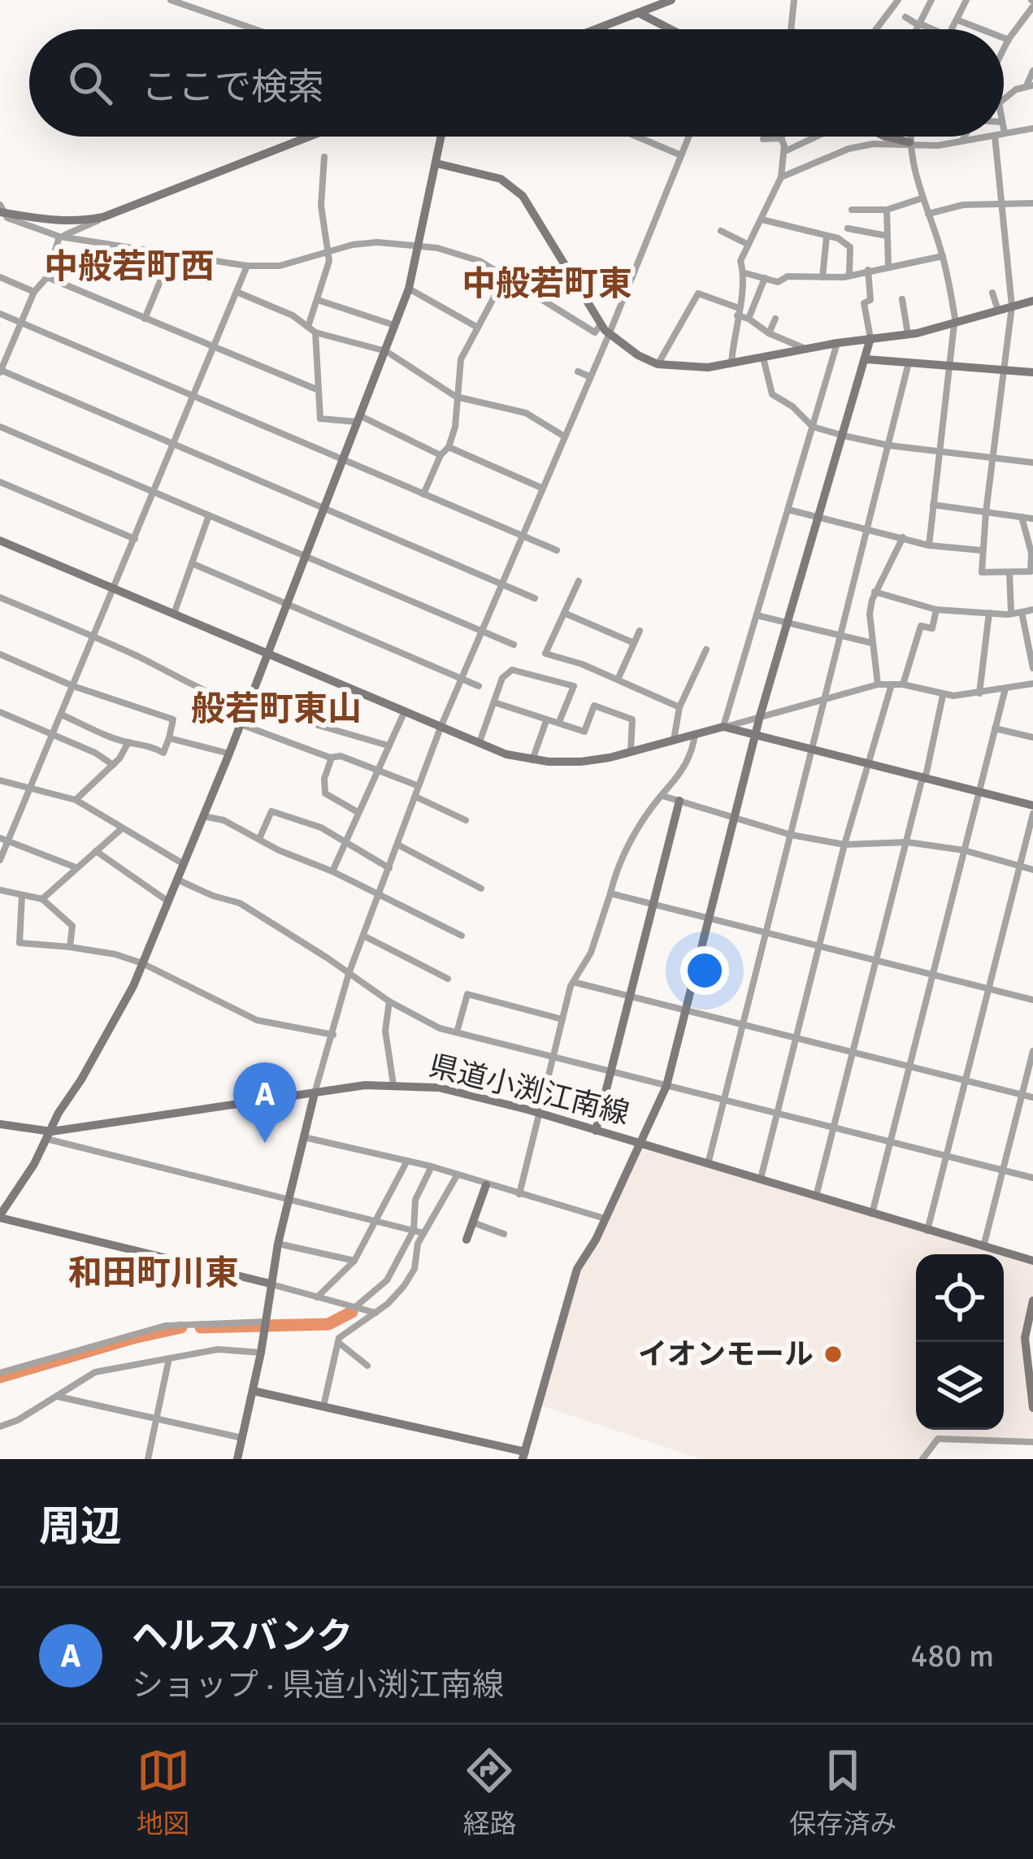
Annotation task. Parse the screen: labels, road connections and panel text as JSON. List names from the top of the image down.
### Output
{
  "streets": {
    "street": ["県道小渕江南線"]
  },
  "districts": [
    "中般若町西",
    "中般若町東",
    "般若町東山",
    "和田町川東"
  ],
  "places": ["イオンモール"],
  "page": {
    "search": "ここで検索",
    "pins": "A",
    "heading": "周辺",
    "list": [
      {
        "mark": "A",
        "name": "ヘルスバンク",
        "note": "ショップ · 県道小渕江南線",
        "value": "480 m"
      }
    ],
    "nav": ["地図", "経路", "保存済み"]
  }
}
